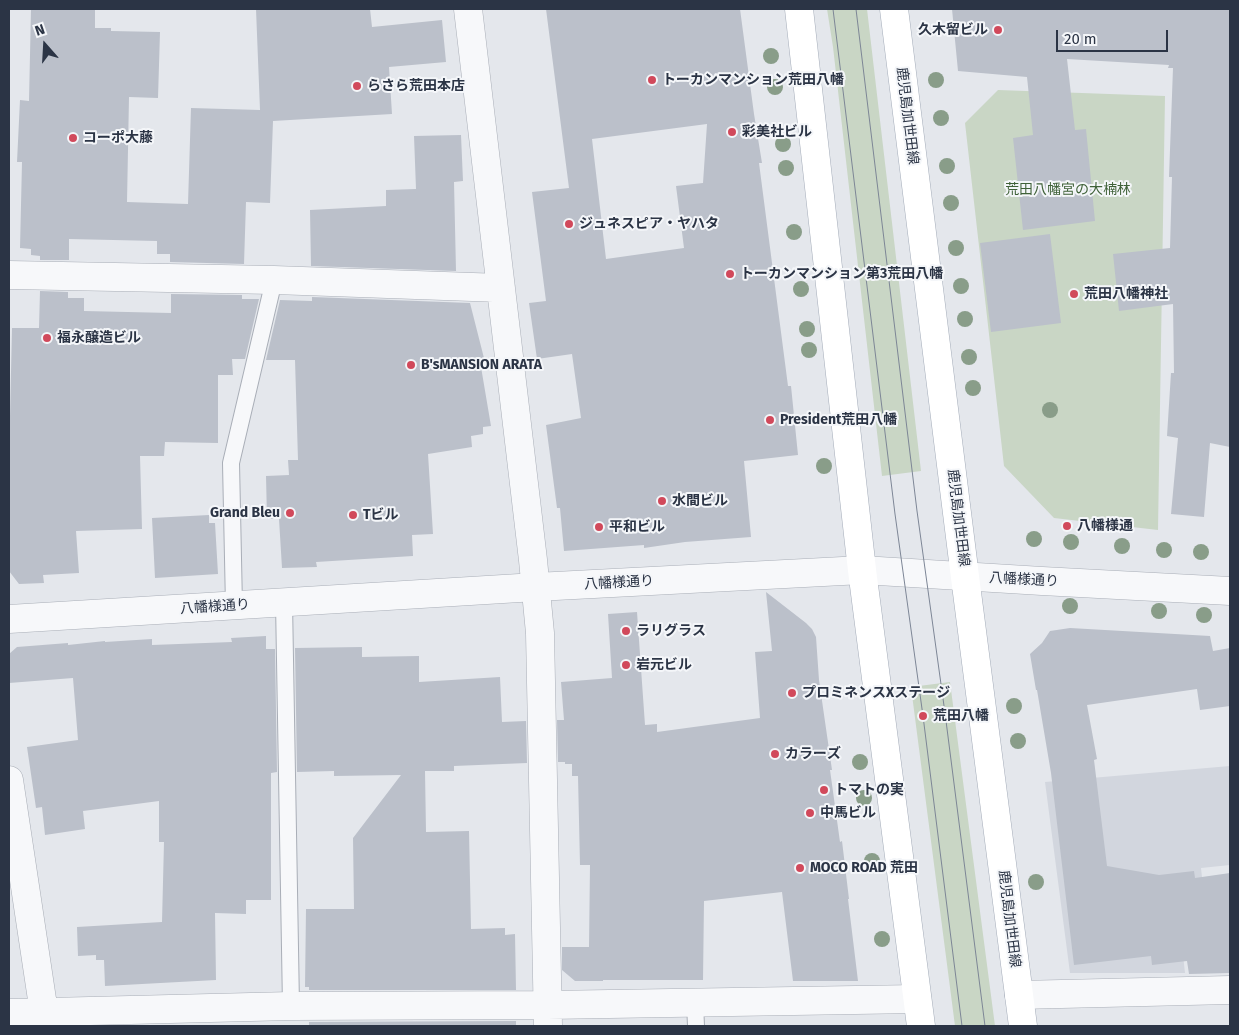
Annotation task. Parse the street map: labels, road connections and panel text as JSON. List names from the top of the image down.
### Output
{
  "streets": {
    "main road": ["鹿児島加世田線"],
    "street": ["八幡様通り"]
  },
  "crossings": [
    ["鹿児島加世田線", "八幡様通り"]
  ],
  "parks": ["荒田八幡宮の大楠林"],
  "places": [
    "久木留ビル",
    "トーカンマンション荒田八幡",
    "らさら荒田本店",
    "彩美社ビル",
    "コーポ大藤",
    "ジュネスピア・ヤハタ",
    "トーカンマンション第3荒田八幡",
    "荒田八幡神社",
    "福永醸造ビル",
    "B'sMANSION ARATA",
    "President荒田八幡",
    "水間ビル",
    "Grand Bleu",
    "Tビル",
    "八幡様通",
    "平和ビル",
    "ラリグラス",
    "岩元ビル",
    "プロミネンスXステージ",
    "荒田八幡",
    "カラーズ",
    "トマトの実",
    "中馬ビル",
    "MOCO ROAD 荒田"
  ],
  "scale_bar": "20 m",
  "north": "top"
}
